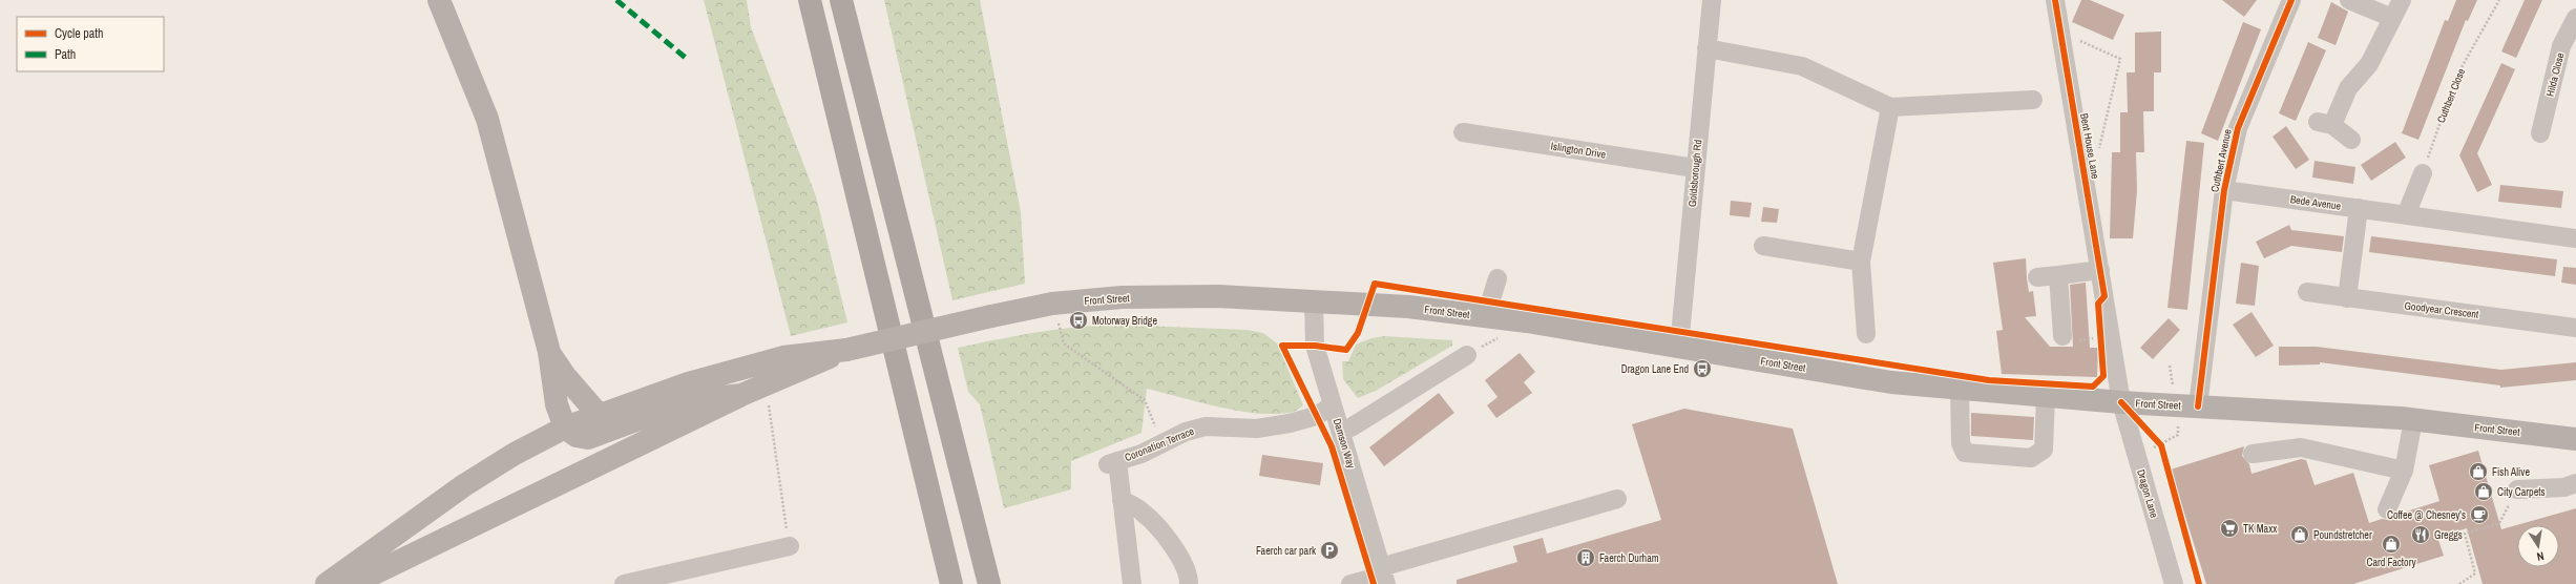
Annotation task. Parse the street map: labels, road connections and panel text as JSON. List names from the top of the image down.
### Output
{
  "streets": {
    "main road": ["Front Street"],
    "street": [
      "Hilda Close",
      "Bent House Lane",
      "Islington Drive",
      "Cuthbert Avenue",
      "Goldsborough Rd",
      "Bede Avenue",
      "Goodyear Crescent",
      "Damson Way",
      "Coronation Terrace",
      "Dragon Lane"
    ],
    "path": ["Cuthbert Close"]
  },
  "crossings": [
    ["Bent House Lane", "Front Street"],
    ["Bent House Lane", "Dragon Lane"],
    ["Islington Drive", "Goldsborough Rd"],
    ["Cuthbert Avenue", "Bede Avenue"],
    ["Cuthbert Avenue", "Front Street"],
    ["Goldsborough Rd", "Front Street"],
    ["Front Street", "Damson Way"],
    ["Front Street", "Dragon Lane"],
    ["Damson Way", "Coronation Terrace"]
  ],
  "places": {
    "bus stop": ["Motorway Bridge", "Dragon Lane End"],
    "shop": [
      "Fish Alive",
      "City Carpets",
      "Poundstretcher",
      "Card Factory"
    ],
    "cafe": ["Coffee @ Chesney's"],
    "supermarket": ["TK Maxx"],
    "restaurant": ["Greggs"],
    "parking": ["Faerch car park"],
    "building": ["Faerch Durham"]
  },
  "legend": ["Cycle path", "Path"],
  "north": "bottom"
}
